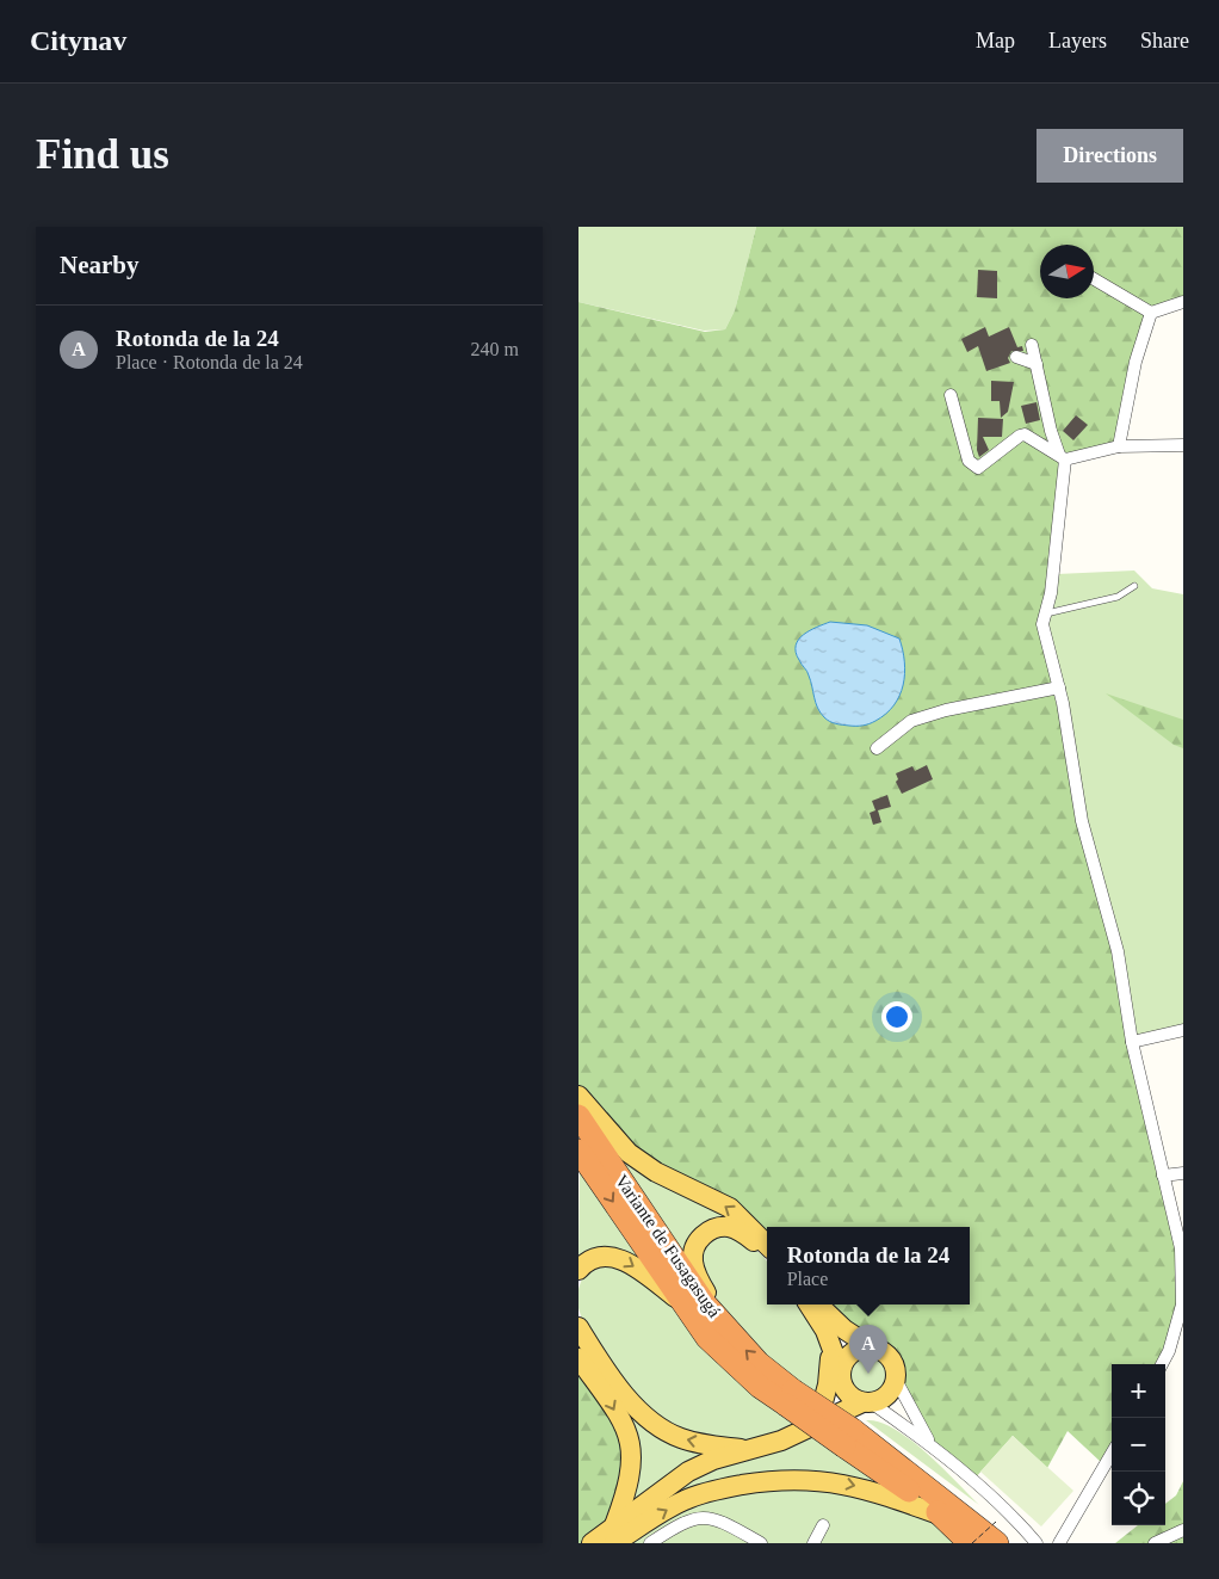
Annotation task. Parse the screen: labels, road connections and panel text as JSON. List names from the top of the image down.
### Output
{
  "streets": {
    "highway": ["Variante de Fusagasugá"]
  },
  "north": "right",
  "page": {
    "header": "Citynav",
    "nav": ["Map", "Layers", "Share"],
    "buttons": "Directions",
    "title": "Find us",
    "heading": "Nearby",
    "list": [
      {
        "mark": "A",
        "name": "Rotonda de la 24",
        "note": "Place · Rotonda de la 24",
        "value": "240 m"
      }
    ],
    "popup": ["Rotonda de la 24", "Place"],
    "pins": "A",
    "map_buttons": ["+", "−"]
  }
}
